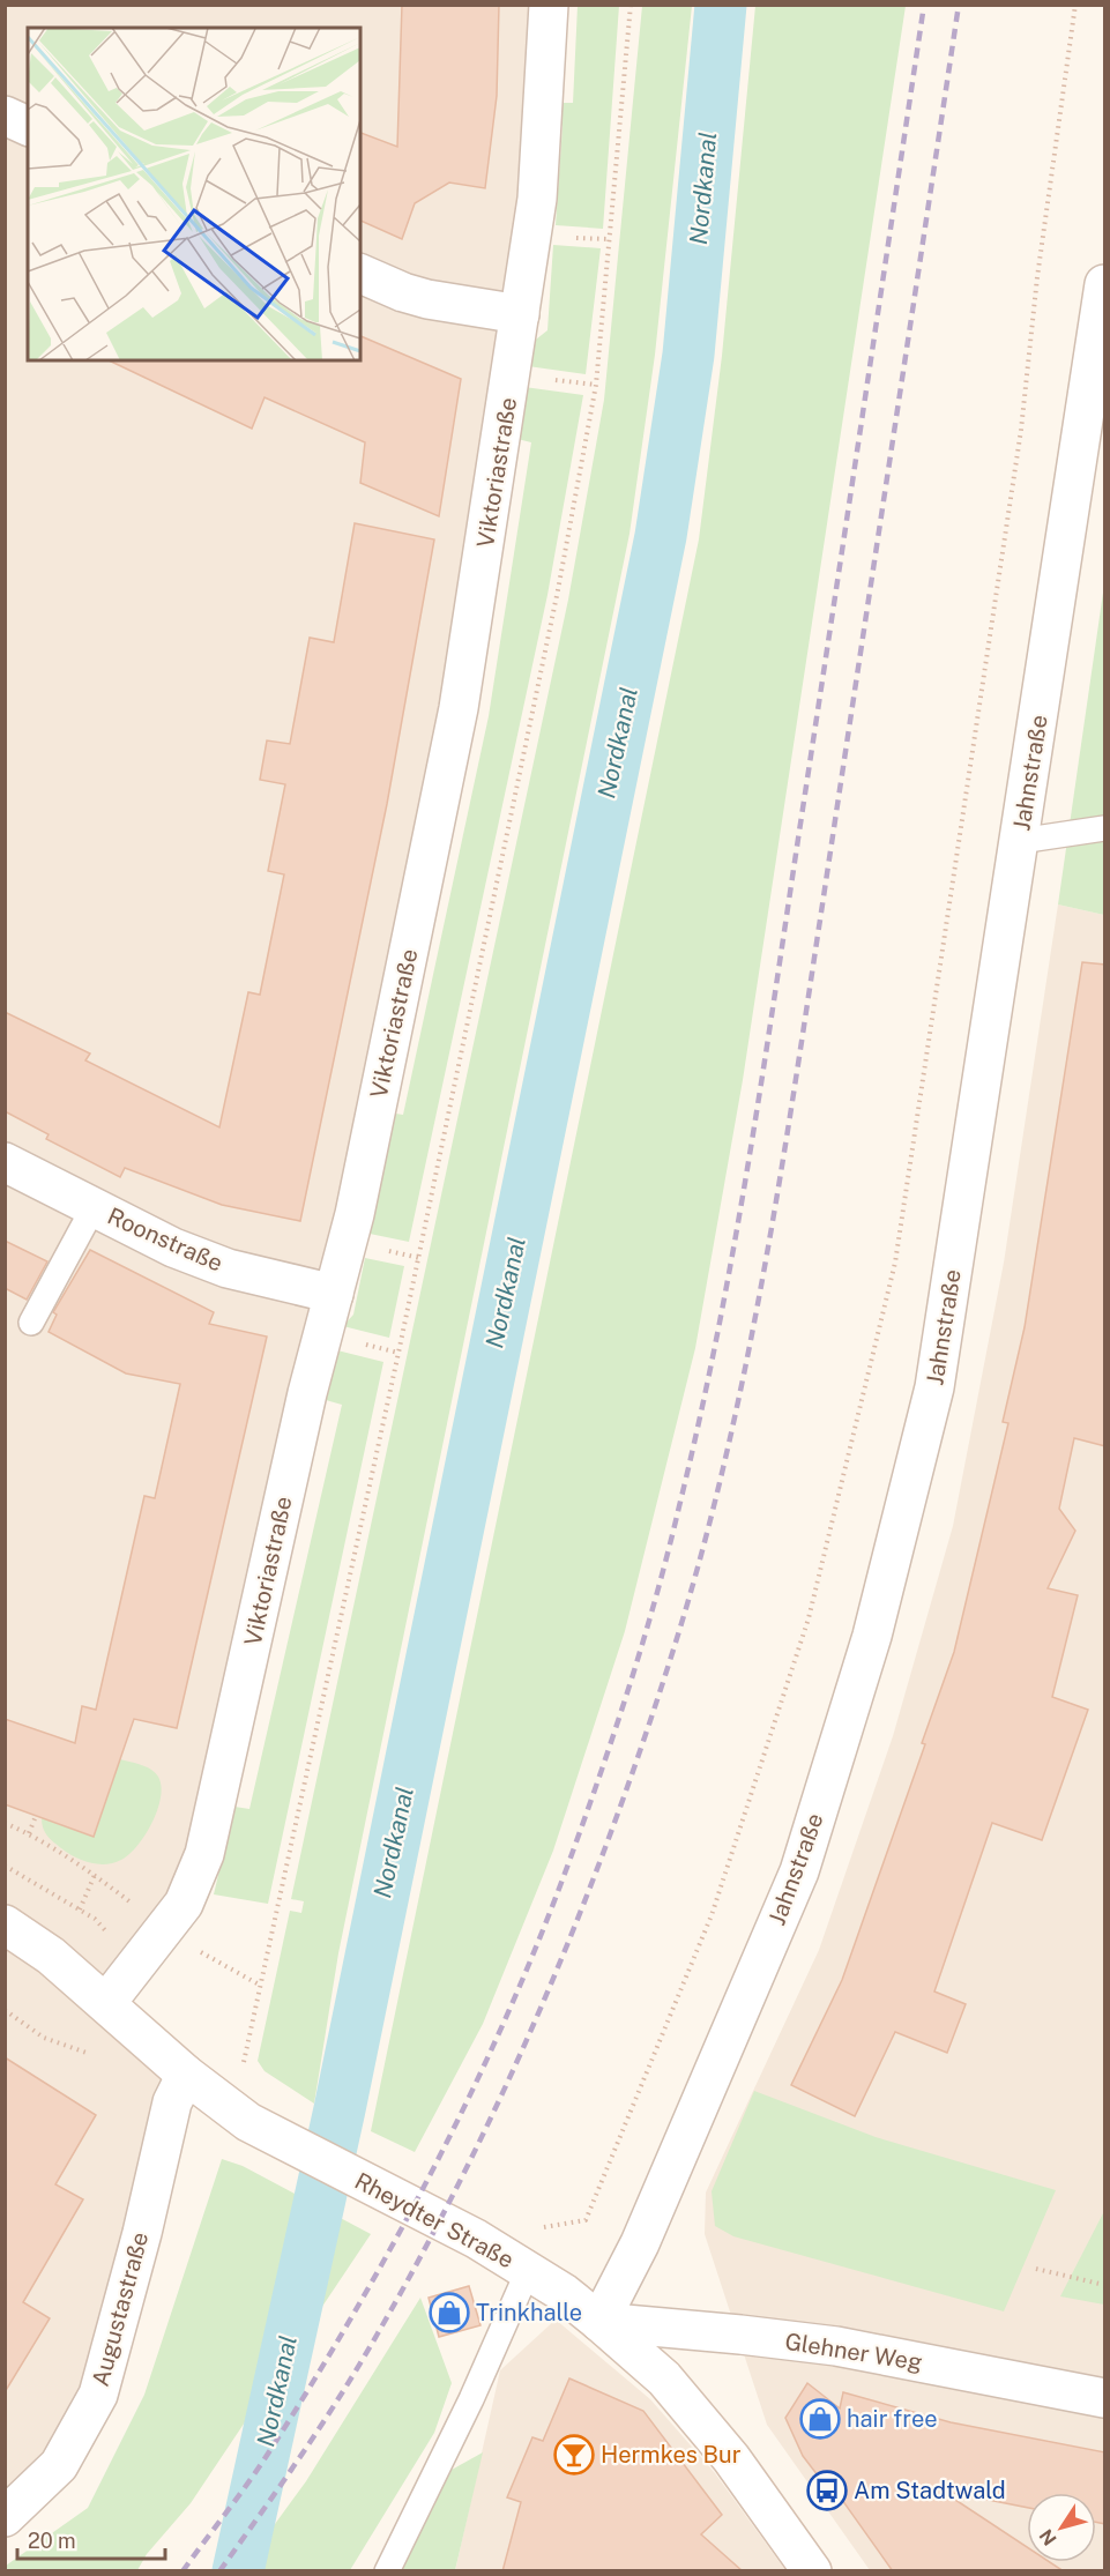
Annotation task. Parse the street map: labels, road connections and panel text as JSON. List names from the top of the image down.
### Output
{
  "streets": {
    "street": [
      "Viktoriastraße",
      "Jahnstraße",
      "Roonstraße",
      "Rheydter Straße",
      "Augustastraße",
      "Glehner Weg"
    ]
  },
  "crossings": [
    ["Viktoriastraße", "Roonstraße"],
    ["Viktoriastraße", "Rheydter Straße"],
    ["Jahnstraße", "Rheydter Straße"],
    ["Jahnstraße", "Glehner Weg"],
    ["Rheydter Straße", "Augustastraße"],
    ["Rheydter Straße", "Glehner Weg"]
  ],
  "water": ["Nordkanal"],
  "places": {
    "shop": ["Trinkhalle", "hair free"],
    "bar": ["Hermkes Bur"],
    "bus stop": ["Am Stadtwald"]
  },
  "scale_bar": "20 m",
  "north": "bottom left"
}
